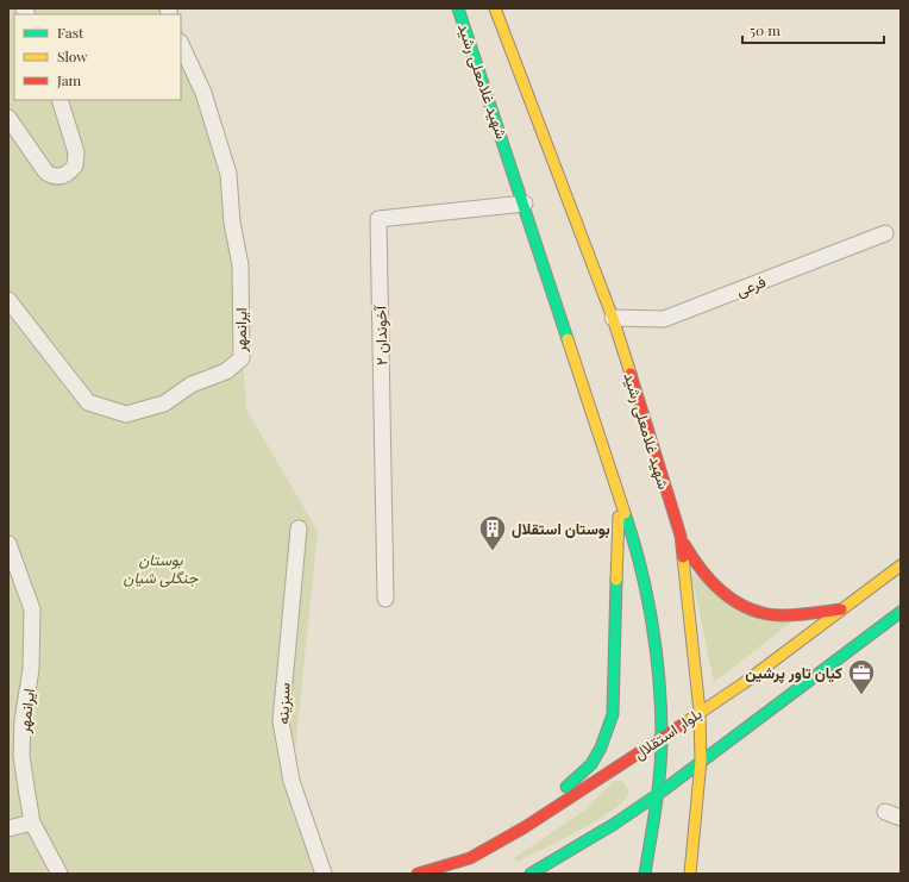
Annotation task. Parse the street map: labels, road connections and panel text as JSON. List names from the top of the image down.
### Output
{
  "streets": {
    "main road": ["شهید غلامعلی رشید", "بلوار استقلال"],
    "street": [
      "فرعی",
      "ایرانمهر",
      "آخوندان ۲",
      "سبزینه"
    ]
  },
  "crossings": [
    ["شهید غلامعلی رشید", "فرعی"],
    ["شهید غلامعلی رشید", "آخوندان ۲"],
    ["شهید غلامعلی رشید", "بلوار استقلال"]
  ],
  "parks": ["بوستان جنگلی شیان"],
  "places": {
    "building": ["بوستان استقلال"],
    "office": ["کیان تاور پرشین"]
  },
  "legend": ["Fast", "Slow", "Jam"],
  "scale_bar": "50 m"
}
